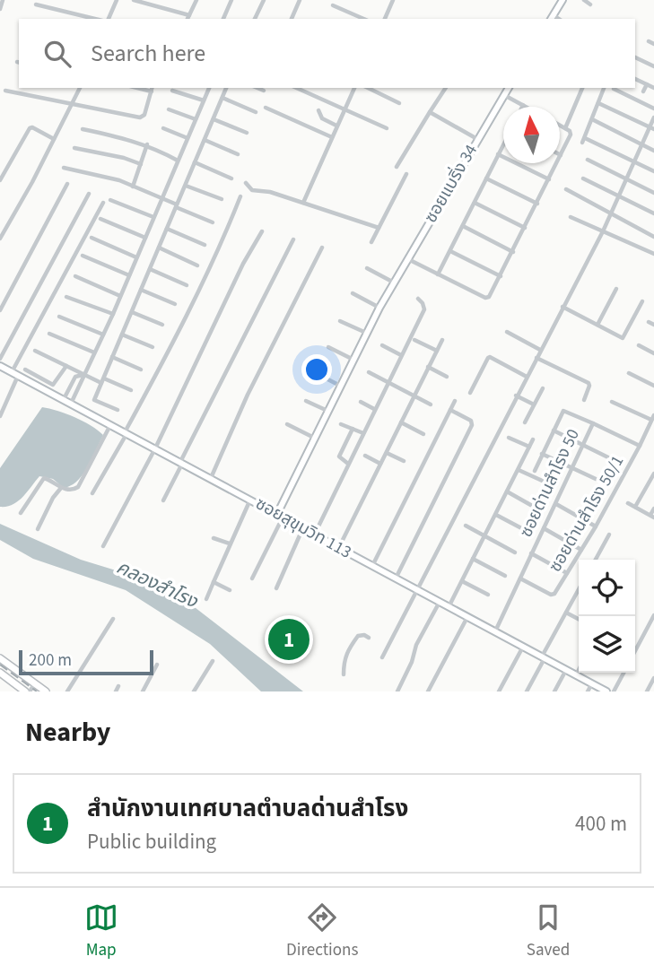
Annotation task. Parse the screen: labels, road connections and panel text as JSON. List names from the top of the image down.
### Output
{
  "streets": {
    "main road": ["ซอยแบริ่ง 34", "ซอยสุขุมวิท 113"],
    "street": ["ซอยด่านสำโรง 50", "ซอยด่านสำโรง 50/1"]
  },
  "crossings": [
    ["ซอยแบริ่ง 34", "ซอยสุขุมวิท 113"],
    ["ซอยด่านสำโรง 50", "ซอยด่านสำโรง 50/1"],
    ["ซอยด่านสำโรง 50", "ซอยสุขุมวิท 113"]
  ],
  "water": ["คลองสำโรง"],
  "scale_bar": "200 m",
  "north": "top",
  "page": {
    "search": "Search here",
    "pins": "1",
    "scale": "200 m",
    "heading": "Nearby",
    "list": [
      {
        "mark": "1",
        "name": "สำนักงานเทศบาลตำบลด่านสำโรง",
        "note": "Public building",
        "value": "400 m"
      }
    ],
    "nav": ["Map", "Directions", "Saved"]
  }
}
